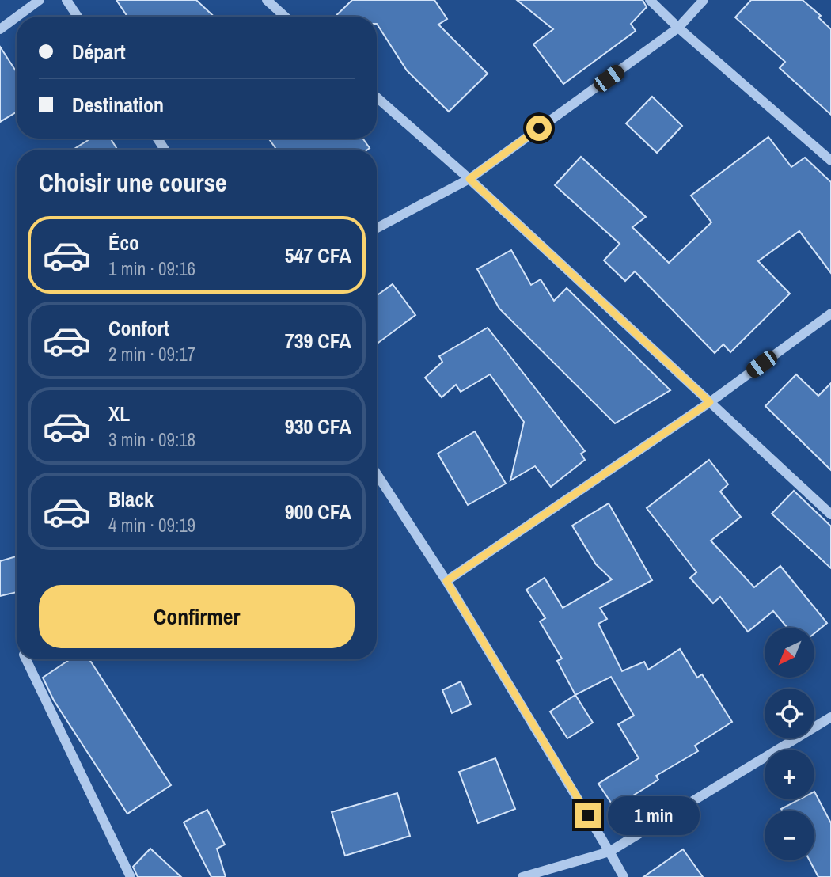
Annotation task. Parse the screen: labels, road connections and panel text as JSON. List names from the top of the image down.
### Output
{
  "north": "bottom left",
  "page": {
    "banner": ["Départ", "Destination"],
    "heading": "Choisir une course",
    "list": [
      {
        "name": "Éco",
        "note": "1 min · 09:16",
        "value": "547 CFA"
      },
      {
        "name": "Confort",
        "note": "2 min · 09:17",
        "value": "739 CFA"
      },
      {
        "name": "XL",
        "note": "3 min · 09:18",
        "value": "930 CFA"
      },
      {
        "name": "Black",
        "note": "4 min · 09:19",
        "value": "900 CFA"
      }
    ],
    "buttons": "Confirmer",
    "map_buttons": ["+", "−"],
    "bubble": "1 min"
  }
}
